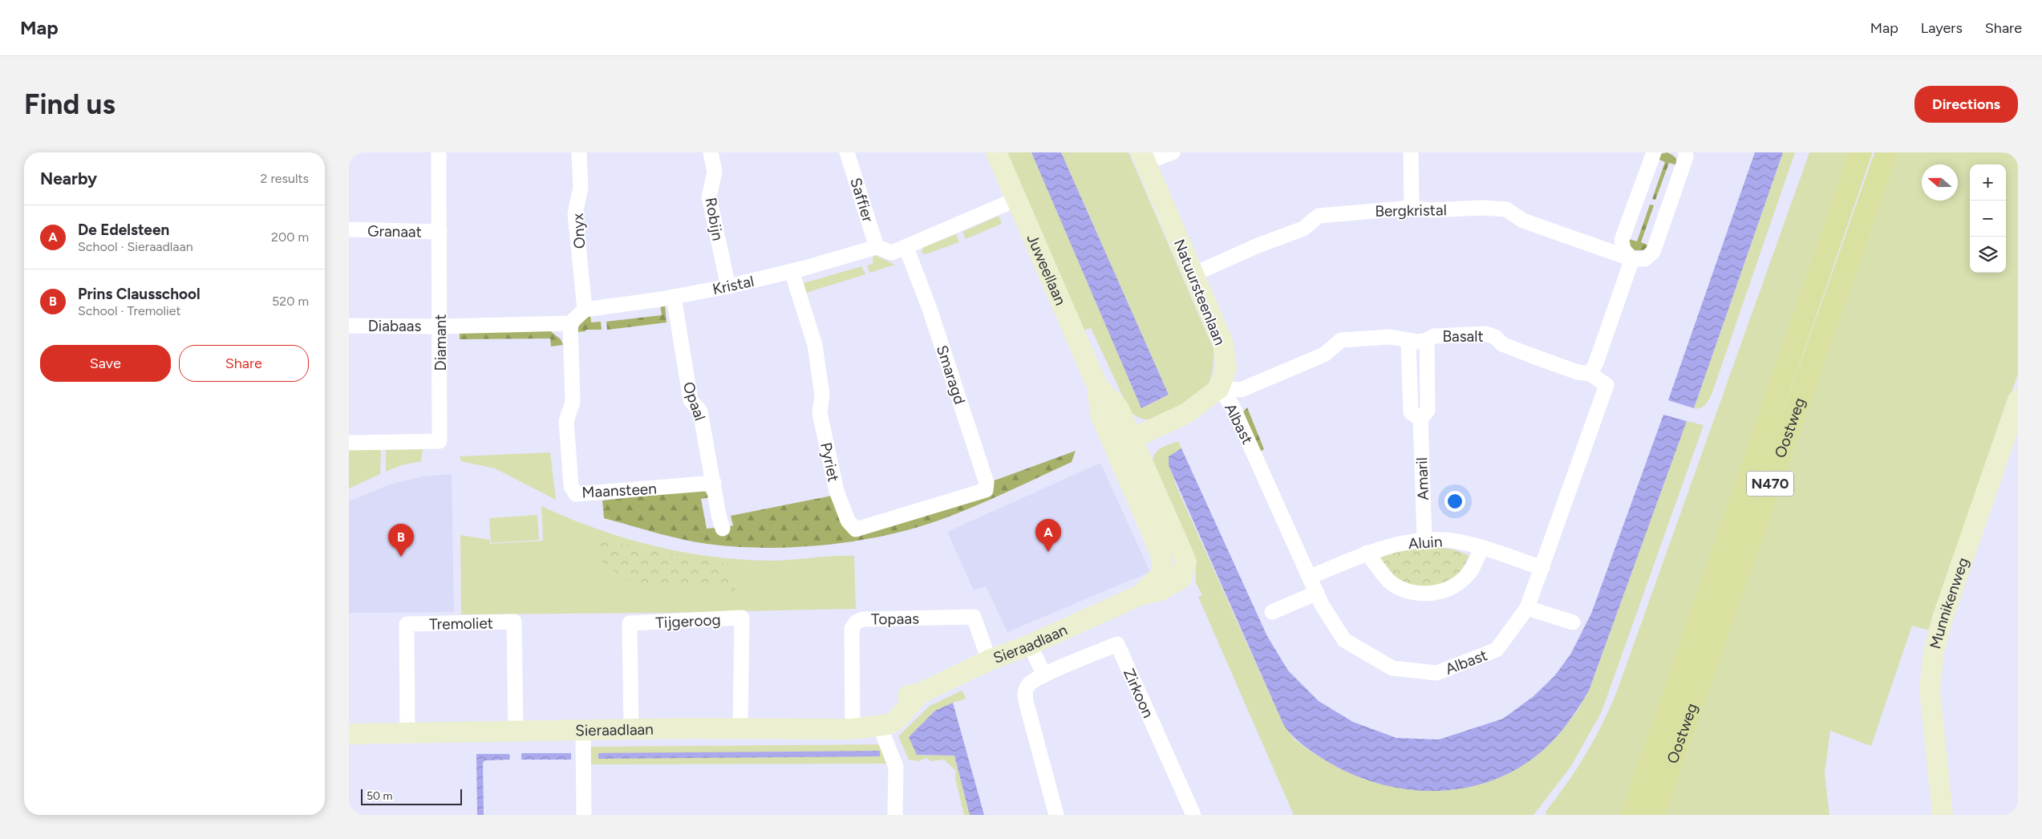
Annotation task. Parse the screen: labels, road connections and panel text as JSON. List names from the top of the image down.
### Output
{
  "streets": {
    "main road": ["Oostweg", "N470"],
    "street": [
      "Saffier",
      "Bergkristal",
      "Robijn",
      "Granaat",
      "Onyx",
      "Juweellaan",
      "Kristal",
      "Natuursteenlaan",
      "Diabaas",
      "Basalt",
      "Diamant",
      "Smaragd",
      "Opaal",
      "Albast",
      "Pyriet",
      "Amaril",
      "Maansteen",
      "Aluin",
      "Munnikenweg",
      "Topaas",
      "Tijgeroog",
      "Tremoliet",
      "Sieraadlaan",
      "Zirkoon"
    ]
  },
  "crossings": [
    ["Saffier", "Kristal"],
    ["Bergkristal", "Natuursteenlaan"],
    ["Robijn", "Kristal"],
    ["Granaat", "Diamant"],
    ["Onyx", "Kristal"],
    ["Juweellaan", "Kristal"],
    ["Juweellaan", "Sieraadlaan"],
    ["Kristal", "Smaragd"],
    ["Kristal", "Opaal"],
    ["Kristal", "Pyriet"],
    ["Natuursteenlaan", "Basalt"],
    ["Natuursteenlaan", "Albast"],
    ["Diabaas", "Diamant"],
    ["Basalt", "Albast"],
    ["Basalt", "Amaril"],
    ["Smaragd", "Pyriet"],
    ["Opaal", "Maansteen"],
    ["Albast", "Aluin"],
    ["Amaril", "Aluin"],
    ["Topaas", "Sieraadlaan"],
    ["Tijgeroog", "Sieraadlaan"],
    ["Tremoliet", "Sieraadlaan"]
  ],
  "scale_bar": "50 m",
  "north": "left",
  "page": {
    "header": "Map",
    "nav": ["Map", "Layers", "Share"],
    "buttons": [
      "Directions",
      ["Save", "Share"]
    ],
    "title": "Find us",
    "heading": ["Nearby", "2 results"],
    "map_buttons": ["+", "−"],
    "list": [
      {
        "mark": "A",
        "name": "De Edelsteen",
        "note": "School · Sieraadlaan",
        "value": "200 m"
      },
      {
        "mark": "B",
        "name": "Prins Clausschool",
        "note": "School · Tremoliet",
        "value": "520 m"
      }
    ],
    "pins": ["A", "B"],
    "scale": "50 m"
  }
}
